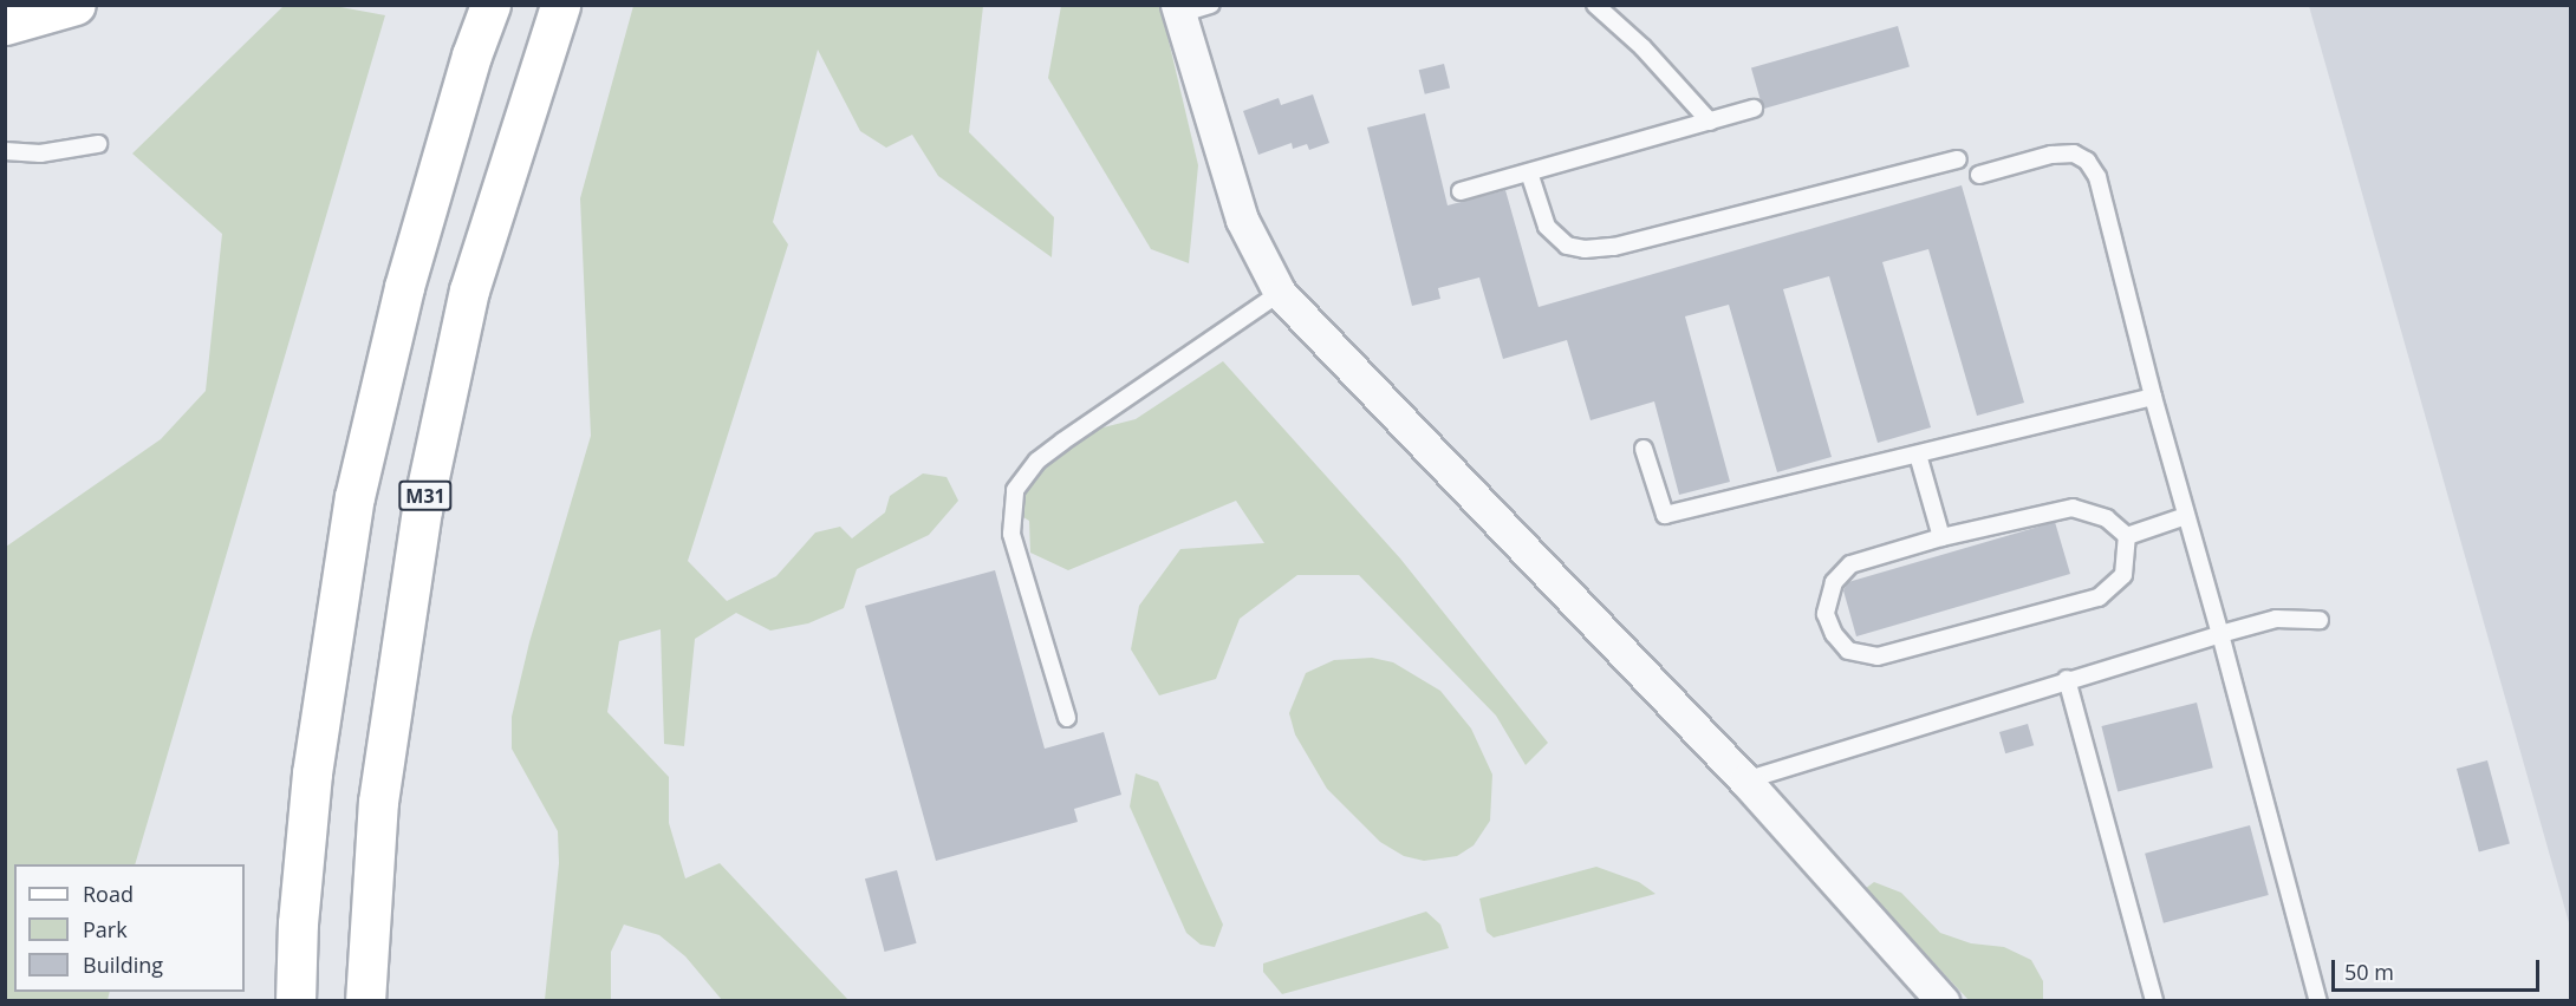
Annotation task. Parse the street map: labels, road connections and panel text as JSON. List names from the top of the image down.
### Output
{
  "streets": {
    "main road": ["M31"]
  },
  "legend": ["Road", "Park", "Building"],
  "scale_bar": "50 m"
}
